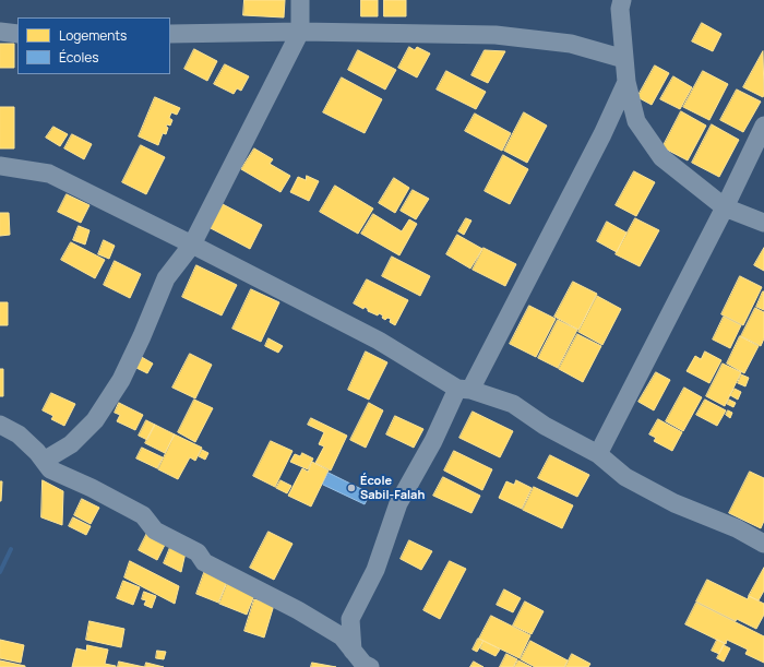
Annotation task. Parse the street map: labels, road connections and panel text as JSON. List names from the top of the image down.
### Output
{
  "places": ["École Sabil-Falah"],
  "legend": ["Logements", "Écoles"]
}
